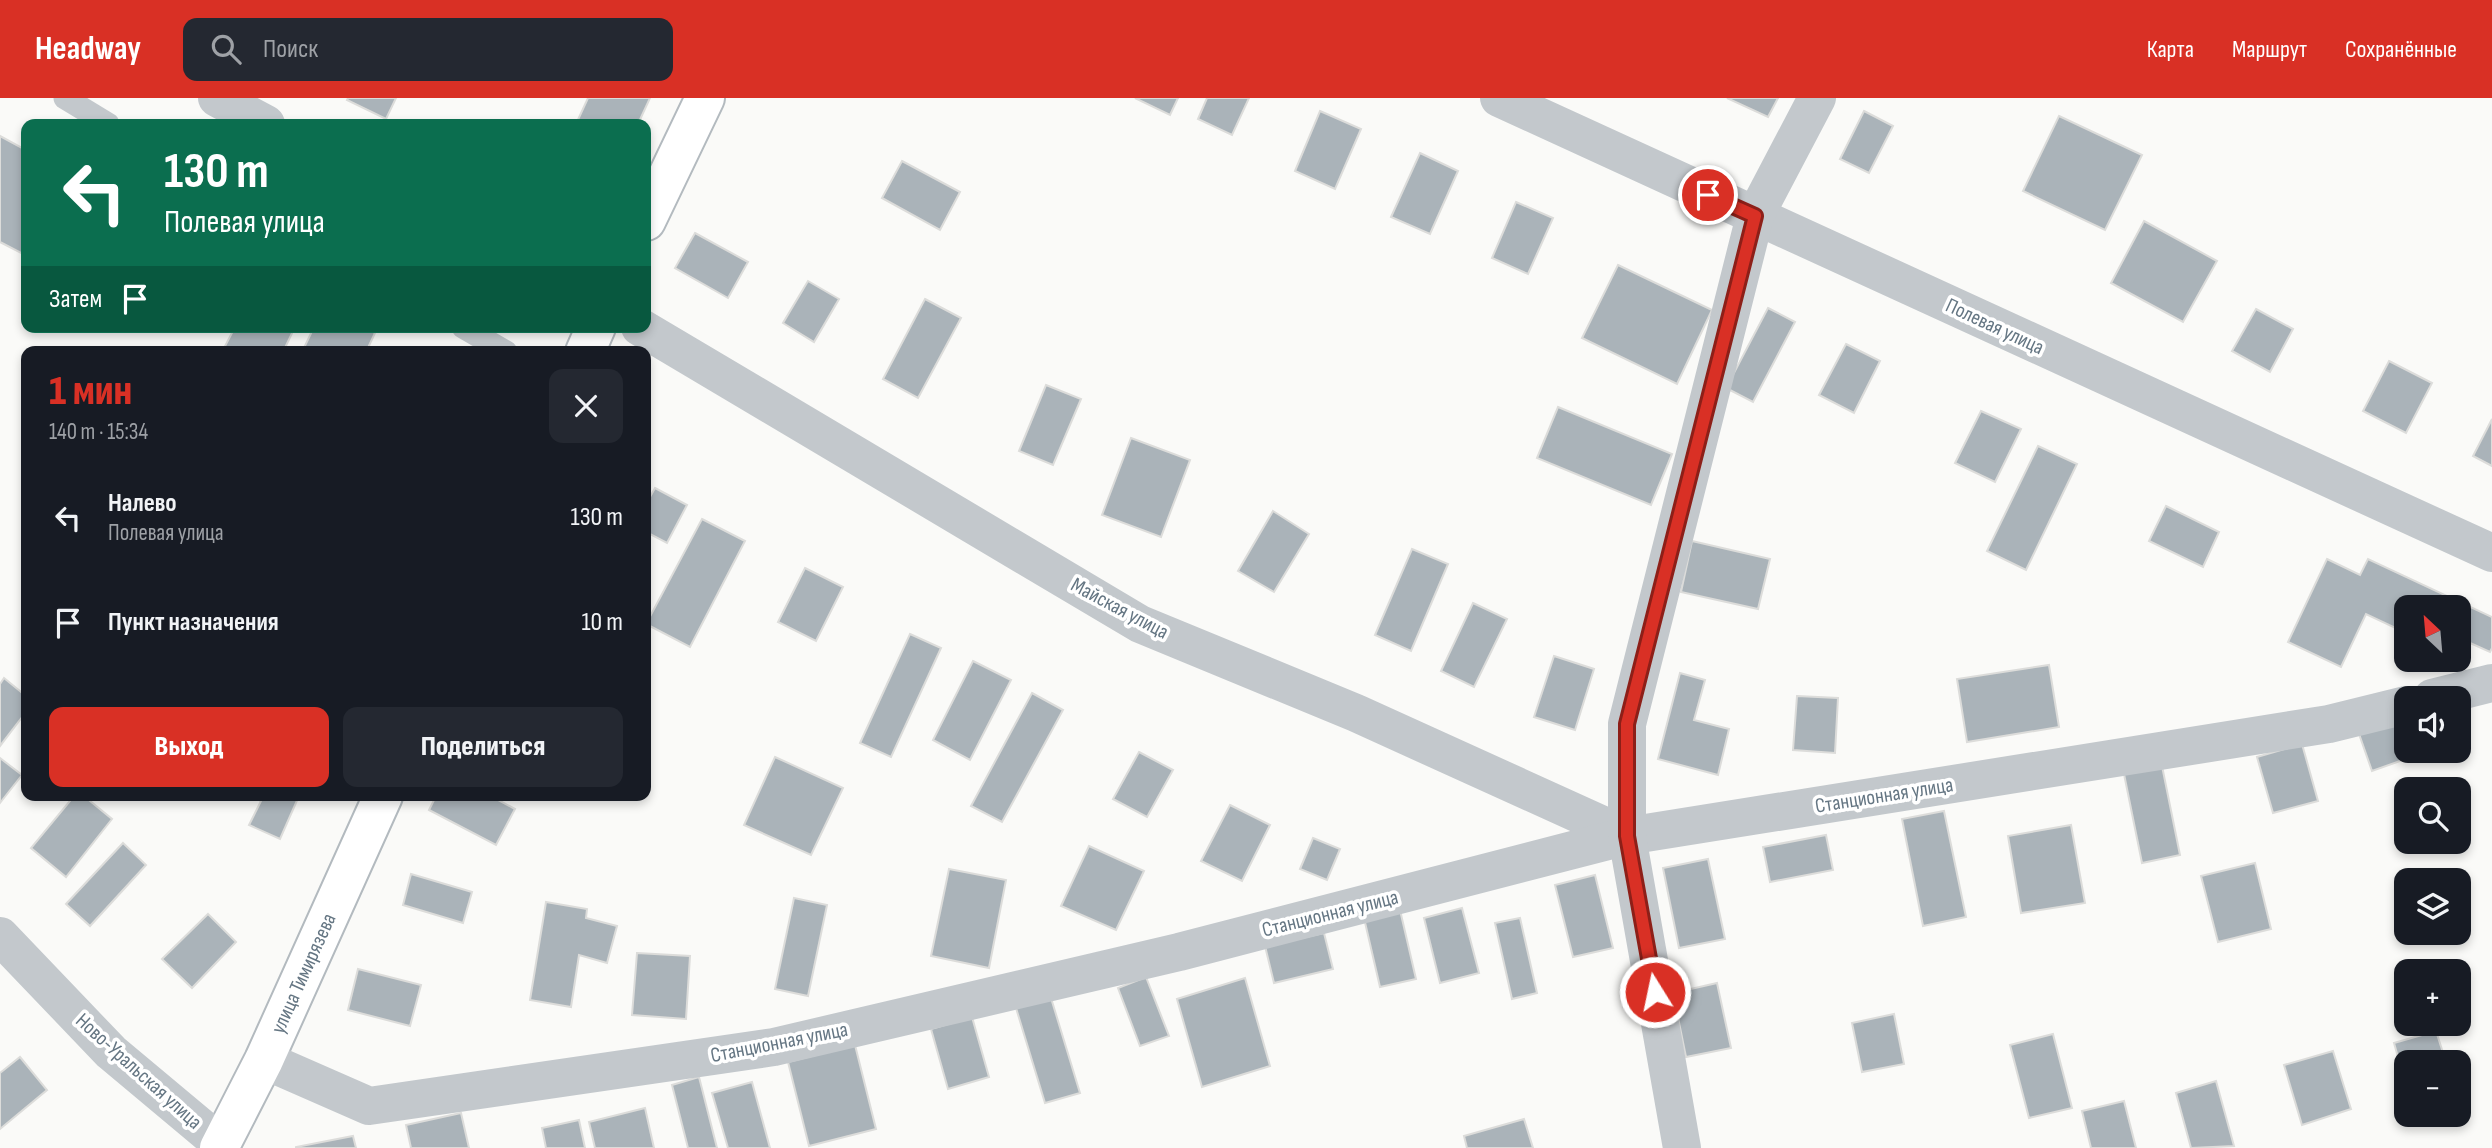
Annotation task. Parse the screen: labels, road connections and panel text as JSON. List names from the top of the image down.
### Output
{
  "streets": {
    "main road": ["улица Тимирязева"],
    "street": [
      "Полевая улица",
      "Майская улица",
      "Станционная улица",
      "Ново-Уральская улица"
    ]
  },
  "crossings": [
    ["Майская улица", "Станционная улица"],
    ["Станционная улица", "улица Тимирязева"],
    ["улица Тимирязева", "Ново-Уральская улица"]
  ],
  "north": "top left",
  "page": {
    "header": "Headway",
    "search": "Поиск",
    "nav": ["Карта", "Маршрут", "Сохранённые"],
    "turn": ["130 m", "Полевая улица"],
    "then": "Затем",
    "heading": ["1 мин", "140 m · 15:34"],
    "list": [
      {
        "name": "Налево",
        "note": "Полевая улица",
        "value": "130 m"
      },
      {
        "name": "Пункт назначения",
        "value": "10 m"
      }
    ],
    "map_buttons": ["+", "−"],
    "buttons": ["Выход", "Поделиться"]
  }
}
